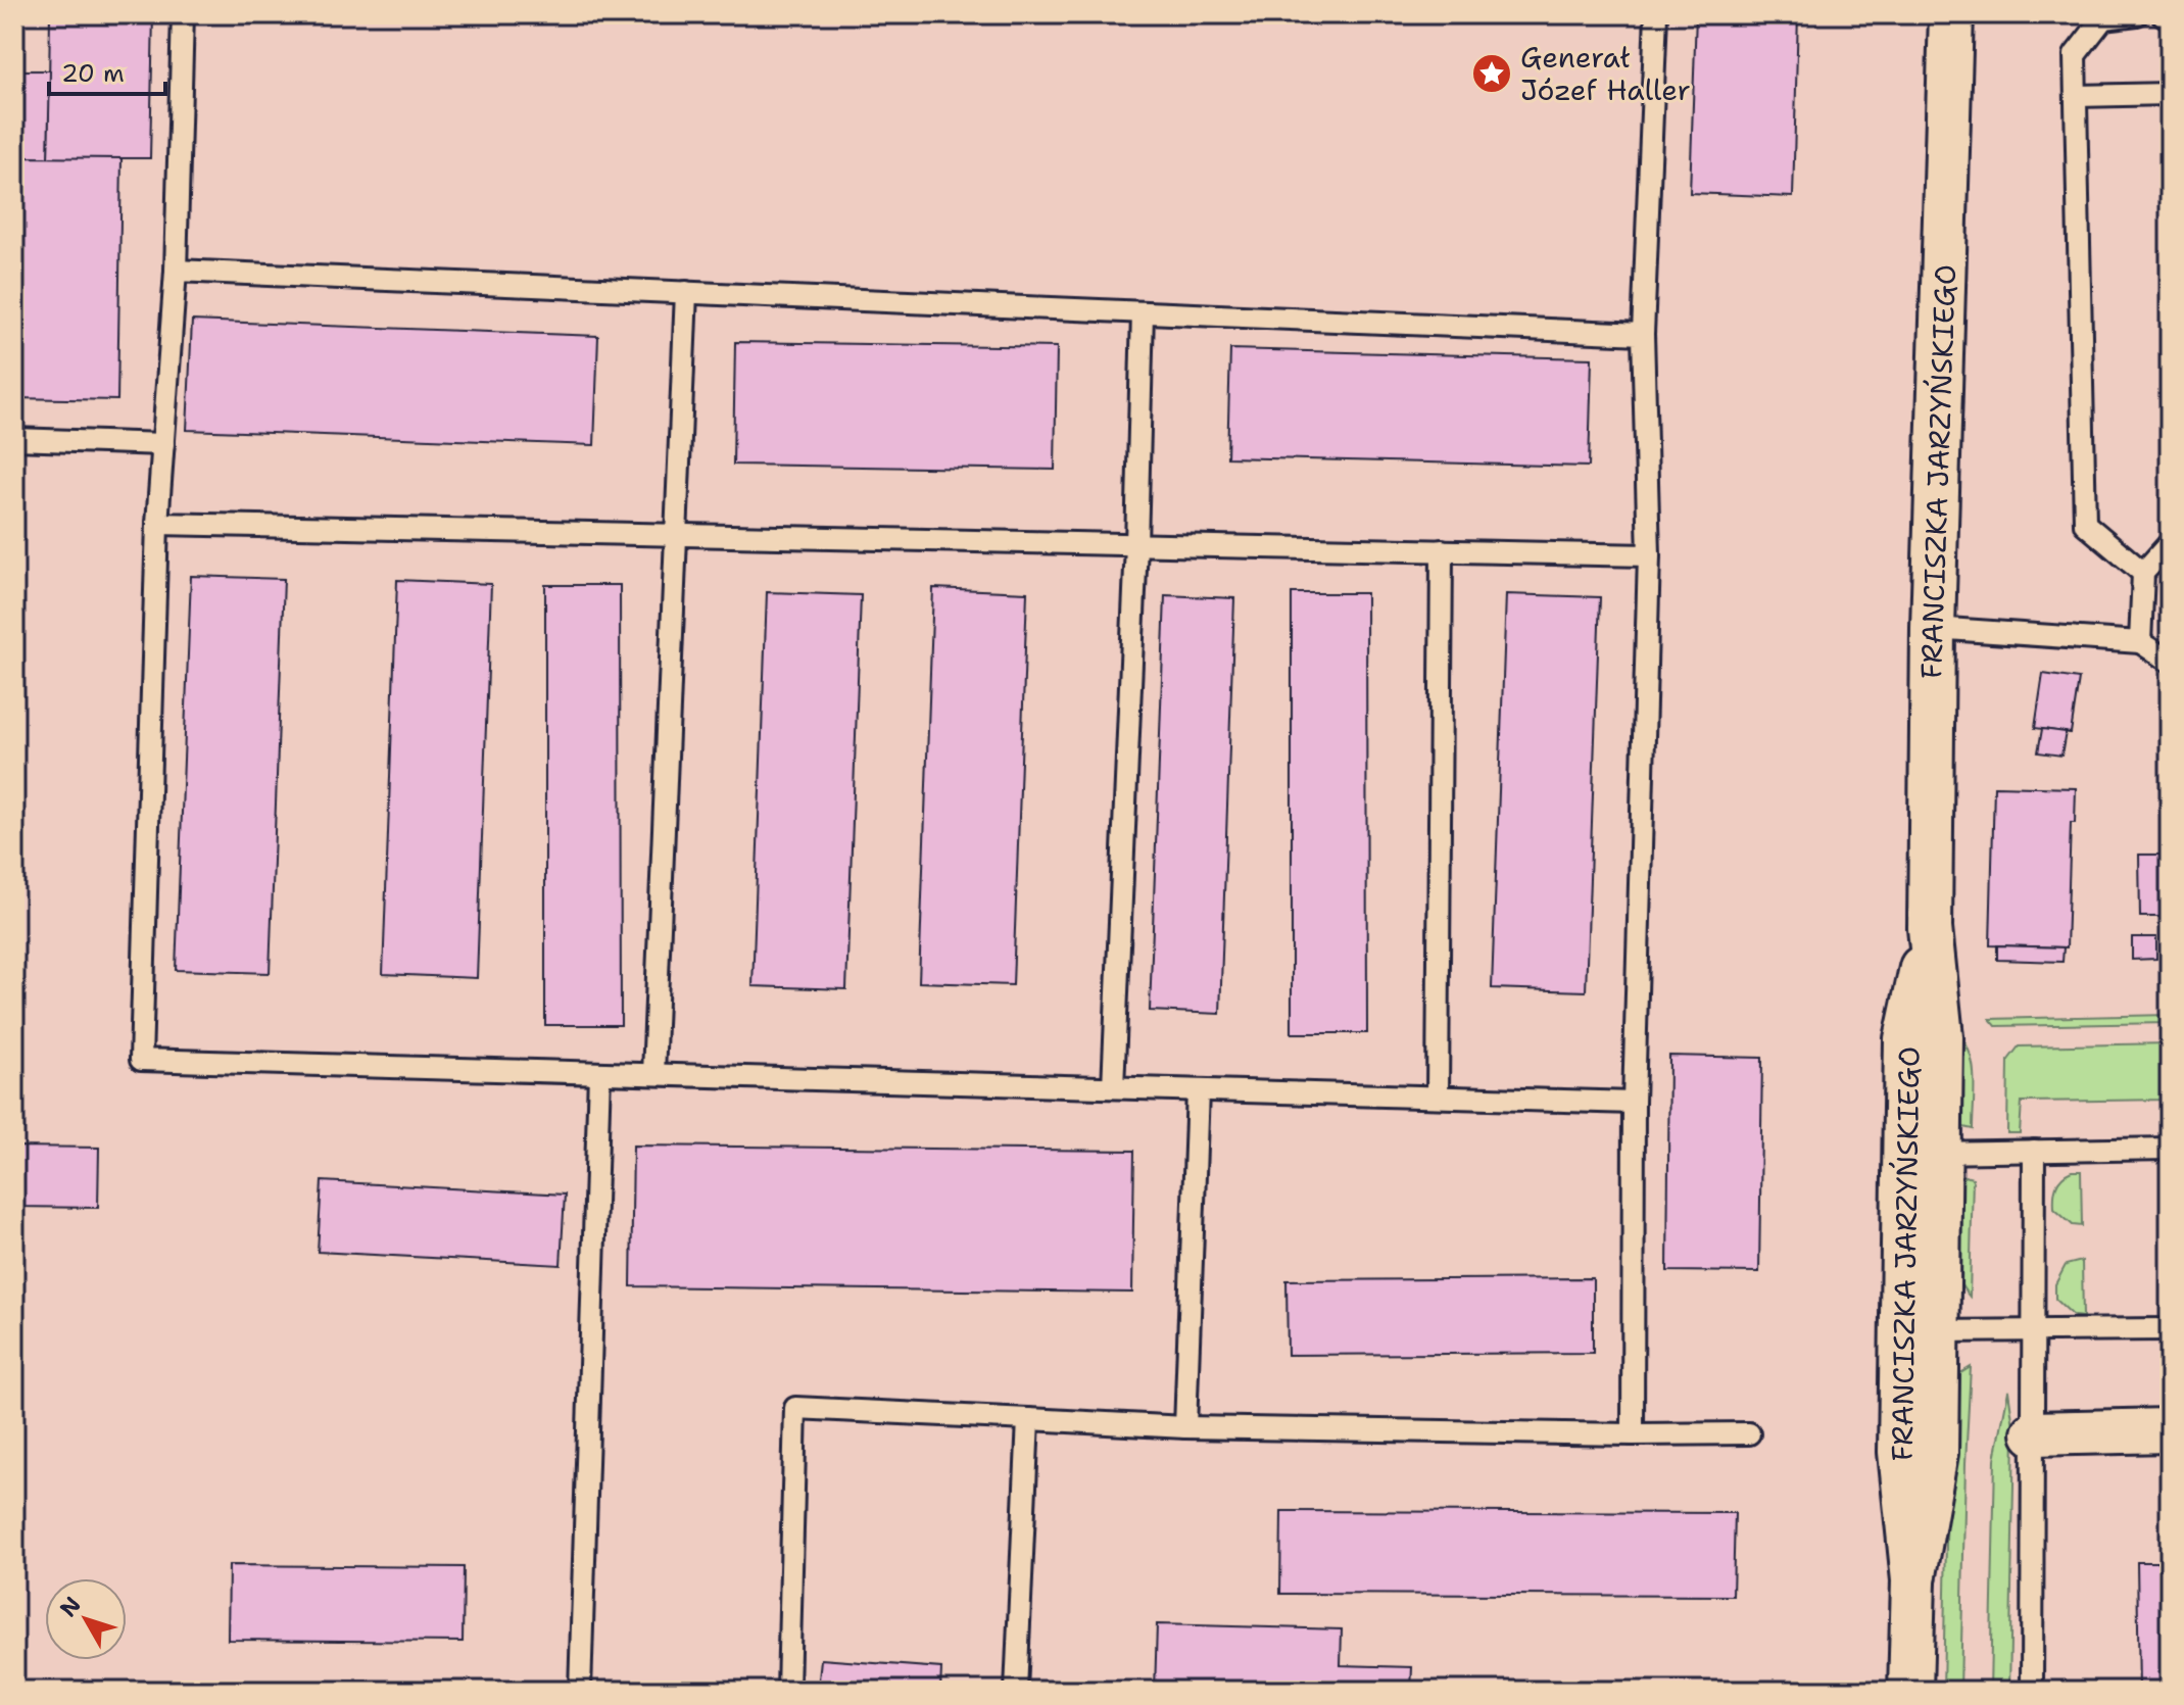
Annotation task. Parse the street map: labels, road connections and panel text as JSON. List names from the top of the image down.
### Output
{
  "streets": {
    "street": ["FRANCISZKA JARZYŃSKIEGO"]
  },
  "places": {
    "place": ["Generał Józef Haller"]
  },
  "scale_bar": "20 m",
  "north": "top left"
}
